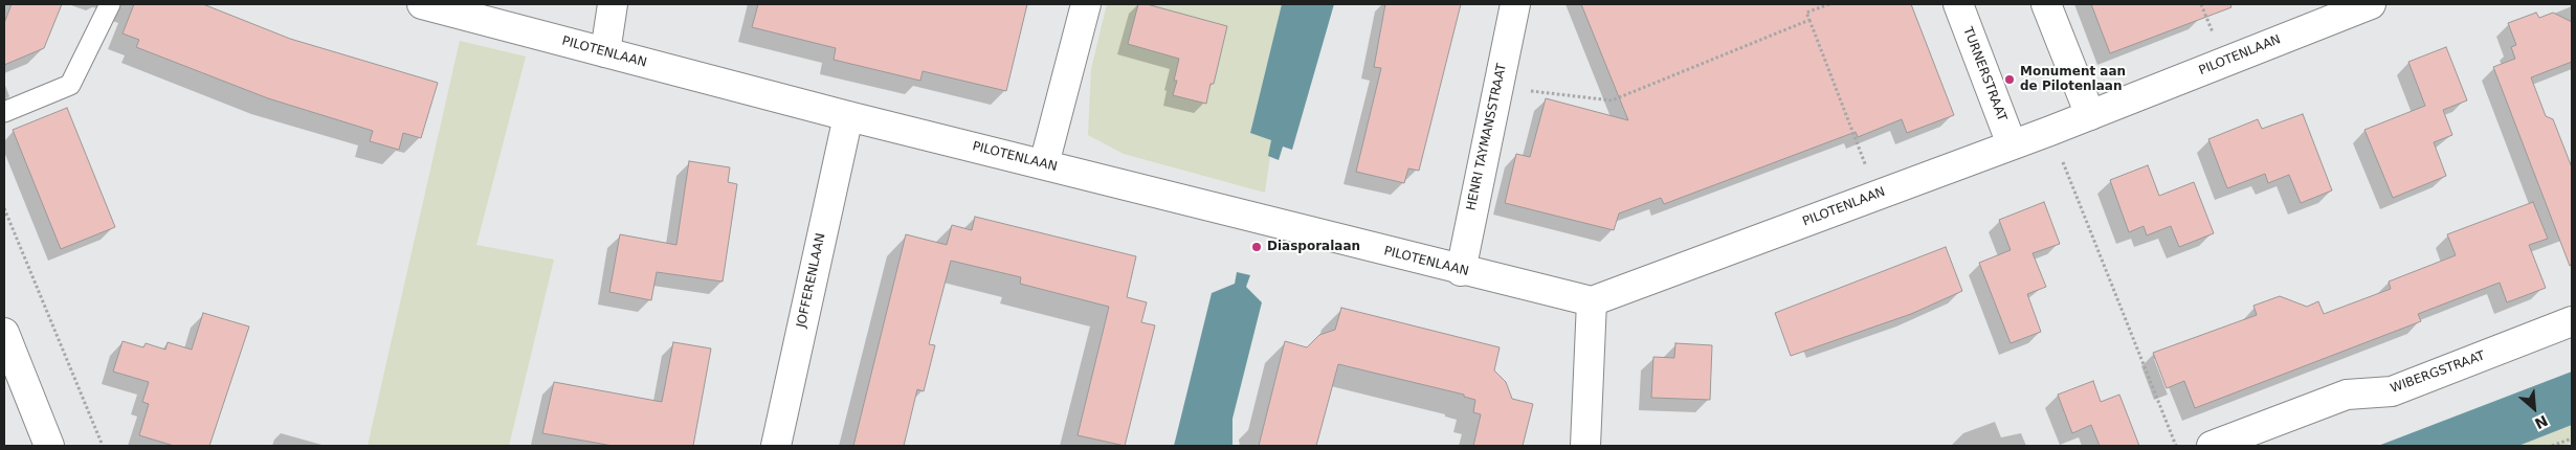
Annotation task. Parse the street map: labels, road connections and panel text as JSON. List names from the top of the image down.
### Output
{
  "streets": {
    "street": [
      "PILOTENLAAN",
      "TURNERSTRAAT",
      "HENRI TAYMANSSTRAAT",
      "JOFFERENLAAN",
      "WIBERGSTRAAT"
    ]
  },
  "crossings": [
    ["PILOTENLAAN", "TURNERSTRAAT"],
    ["PILOTENLAAN", "HENRI TAYMANSSTRAAT"],
    ["PILOTENLAAN", "JOFFERENLAAN"]
  ],
  "places": ["Monument aan de Pilotenlaan", "Diasporalaan"],
  "north": "bottom right"
}
